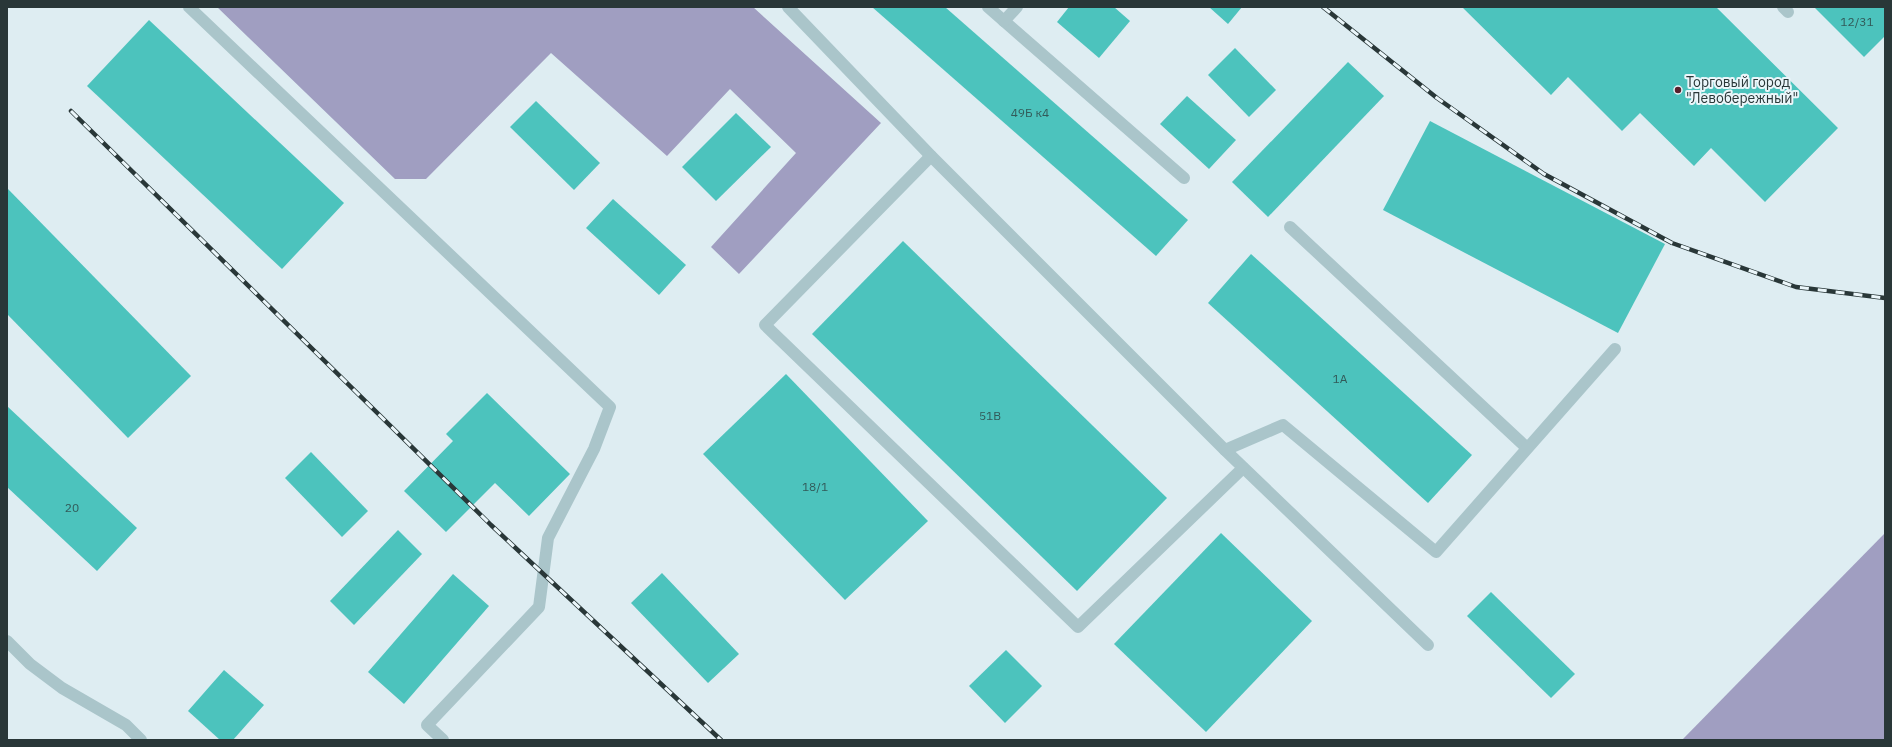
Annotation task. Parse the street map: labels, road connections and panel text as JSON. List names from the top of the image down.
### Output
{
  "places": ["Торговый город \"Левобережный\""],
  "house_numbers": [
    "12/31",
    "49Б к4",
    "1А",
    "51В",
    "18/1",
    "20"
  ]
}
